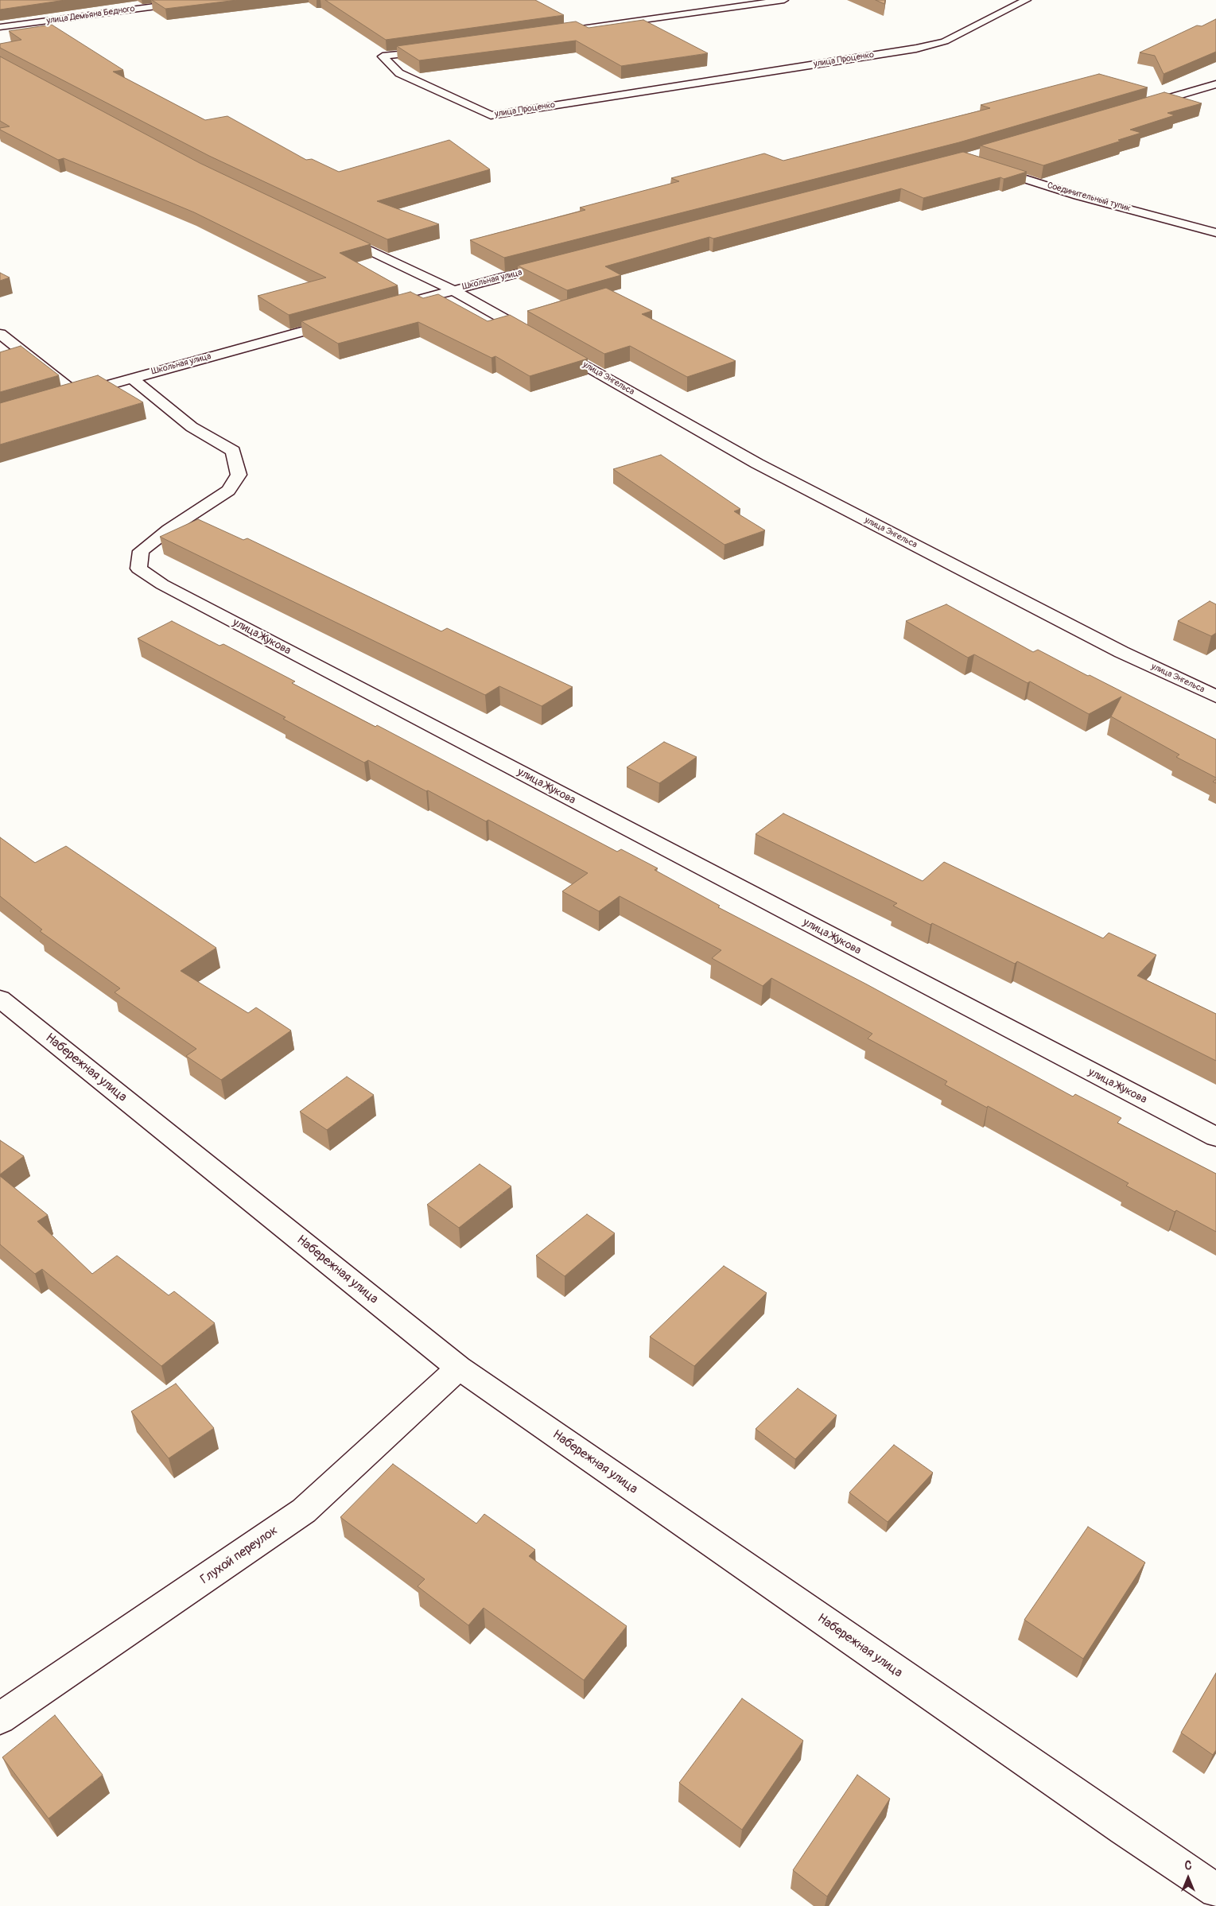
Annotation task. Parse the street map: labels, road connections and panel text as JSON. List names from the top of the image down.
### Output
{
  "streets": {
    "street": [
      "улица Демьяна Бедного",
      "улица Проценко",
      "Соединительный тупик",
      "Школьная улица",
      "улица Энгельса",
      "улица Жукова",
      "Набережная улица",
      "Глухой переулок"
    ]
  },
  "crossings": [
    ["Школьная улица", "улица Жукова"],
    ["Набережная улица", "Глухой переулок"]
  ],
  "north": "top"
}
